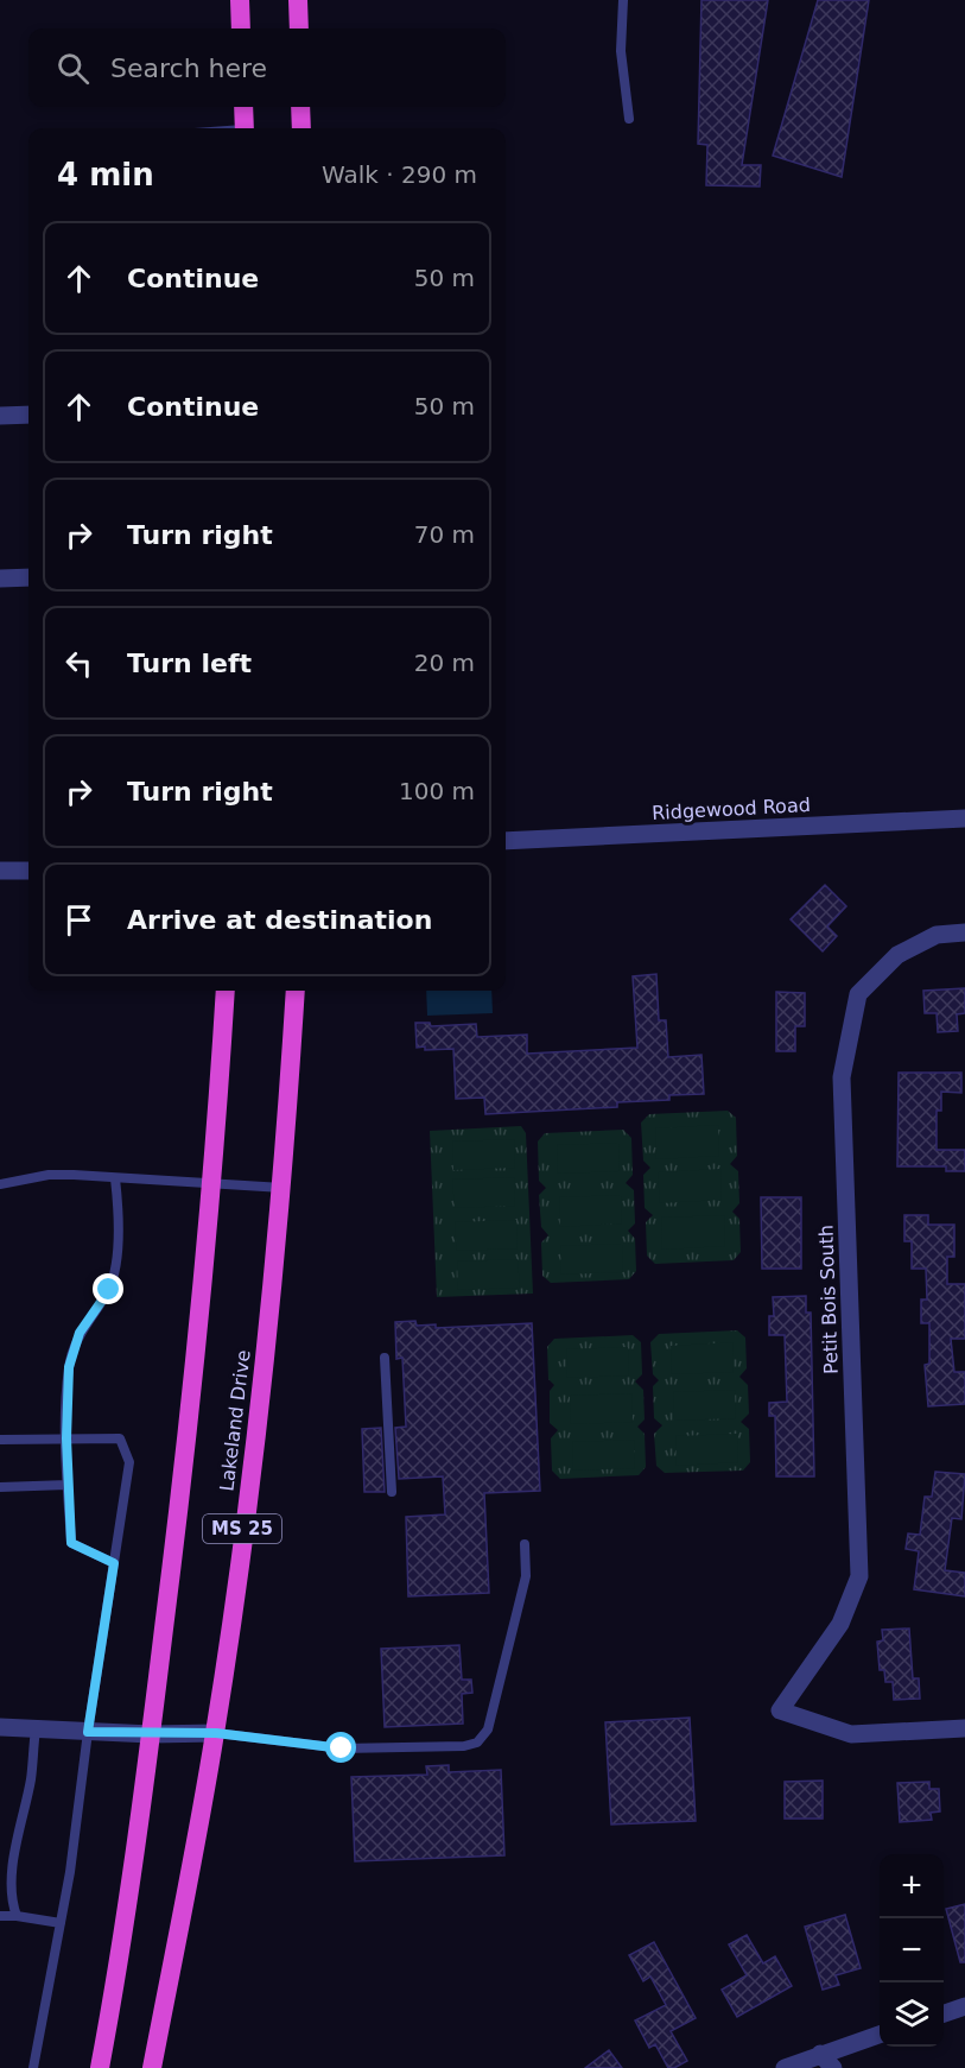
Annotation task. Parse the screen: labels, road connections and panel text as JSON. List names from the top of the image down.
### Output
{
  "streets": {
    "highway": ["Lakeland Drive", "MS 25"],
    "street": ["Ridgewood Road", "Petit Bois South"]
  },
  "page": {
    "search": "Search here",
    "heading": ["4 min", "Walk · 290 m"],
    "list": [
      ["Continue", "50 m"],
      ["Continue", "50 m"],
      ["Turn right", "70 m"],
      ["Turn left", "20 m"],
      ["Turn right", "100 m"],
      "Arrive at destination"
    ],
    "map_buttons": ["+", "−"]
  }
}
